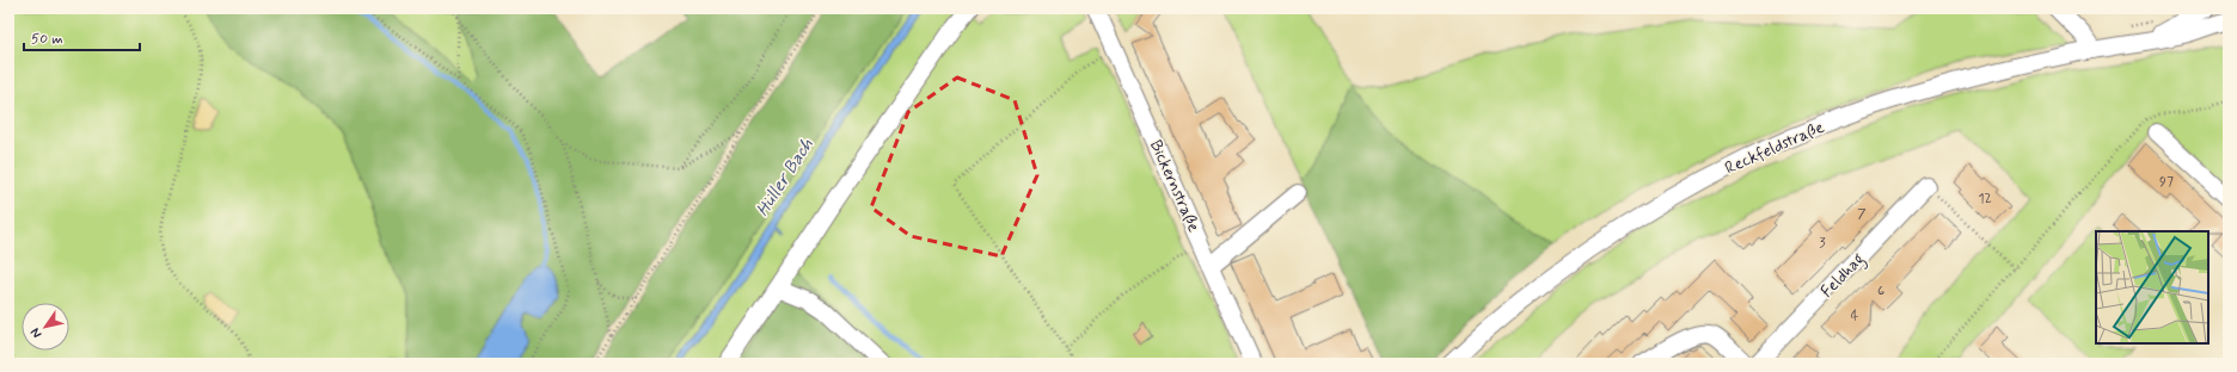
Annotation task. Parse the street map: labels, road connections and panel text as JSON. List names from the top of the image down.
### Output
{
  "streets": {
    "street": ["Reckfeldstraße", "Bickernstraße", "Feldhag"]
  },
  "water": ["Hüller Bach"],
  "house_numbers": [
    "97",
    "12",
    "7",
    "3",
    "6",
    "4"
  ],
  "scale_bar": "50 m",
  "north": "bottom left"
}
